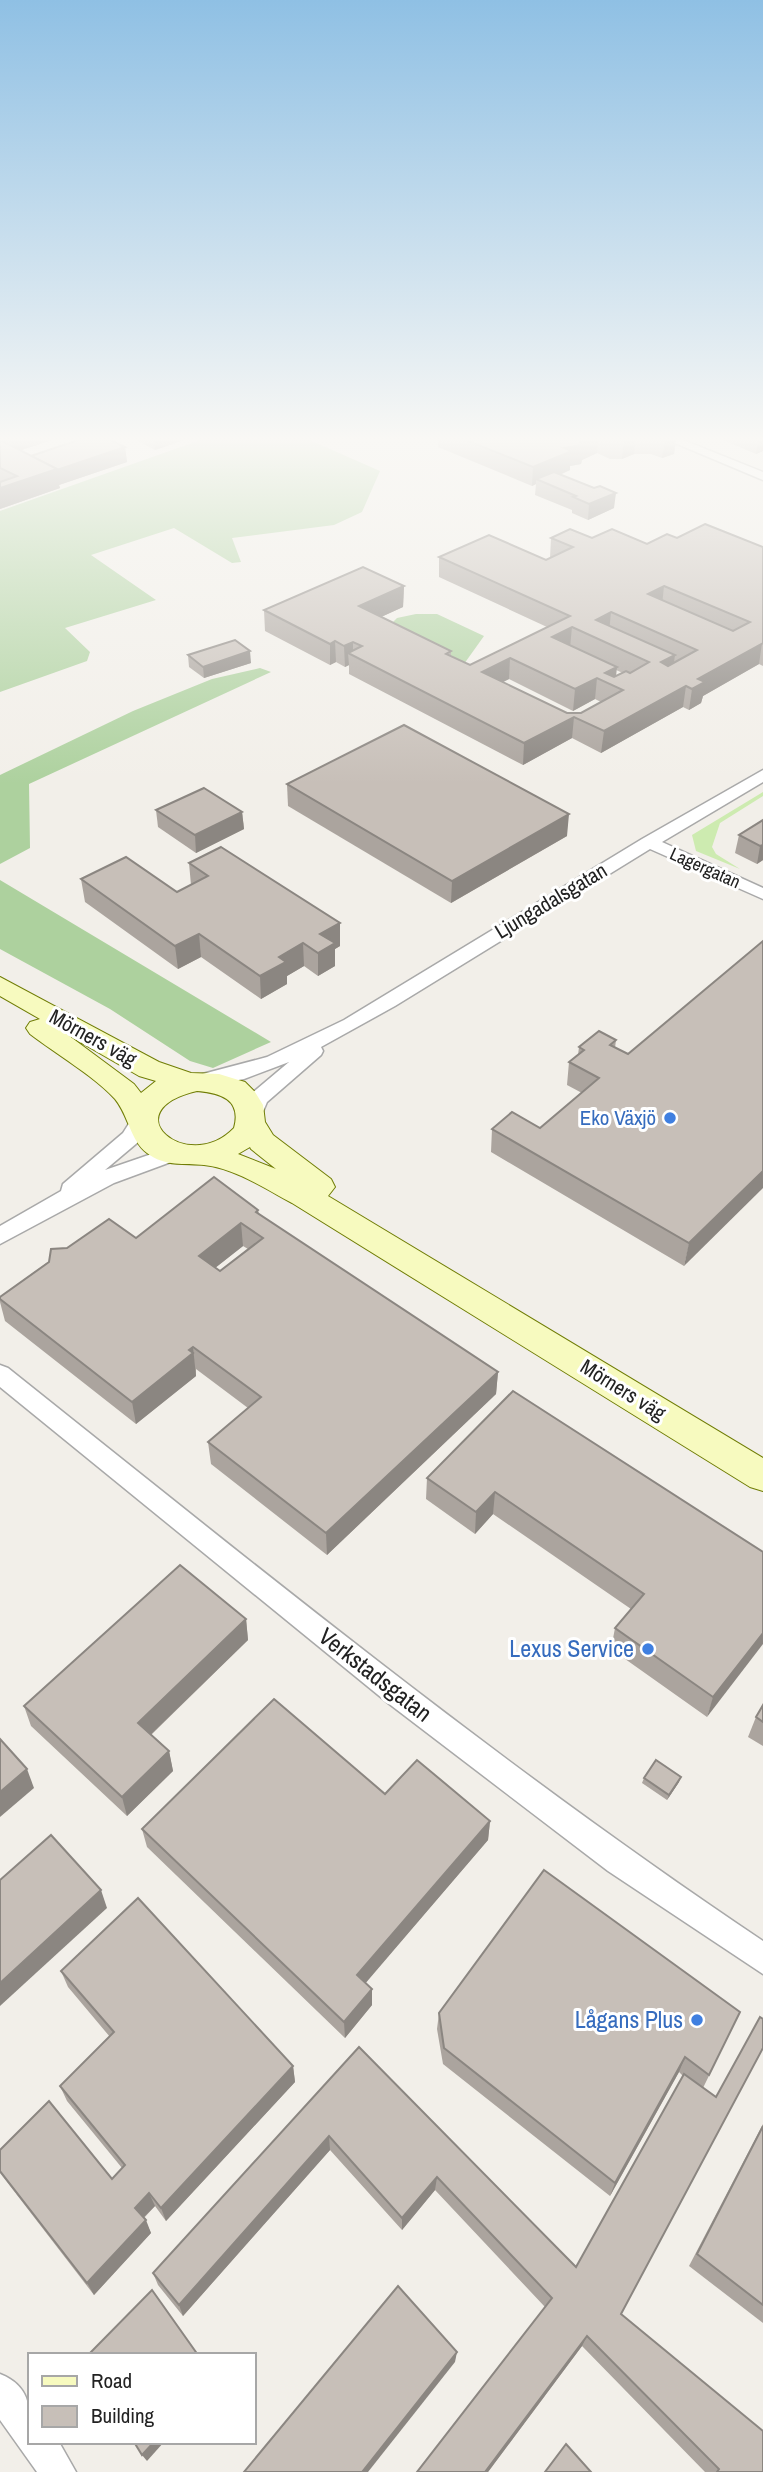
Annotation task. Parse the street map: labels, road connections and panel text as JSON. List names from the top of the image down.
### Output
{
  "streets": {
    "main road": ["Mörners väg"],
    "street": ["Lagergatan", "Ljungadalsgatan", "Verkstadsgatan"]
  },
  "crossings": [
    ["Lagergatan", "Ljungadalsgatan"],
    ["Ljungadalsgatan", "Mörners väg"]
  ],
  "places": ["Eko Växjö", "Lexus Service", "Lågans Plus"],
  "legend": ["Road", "Building"]
}
